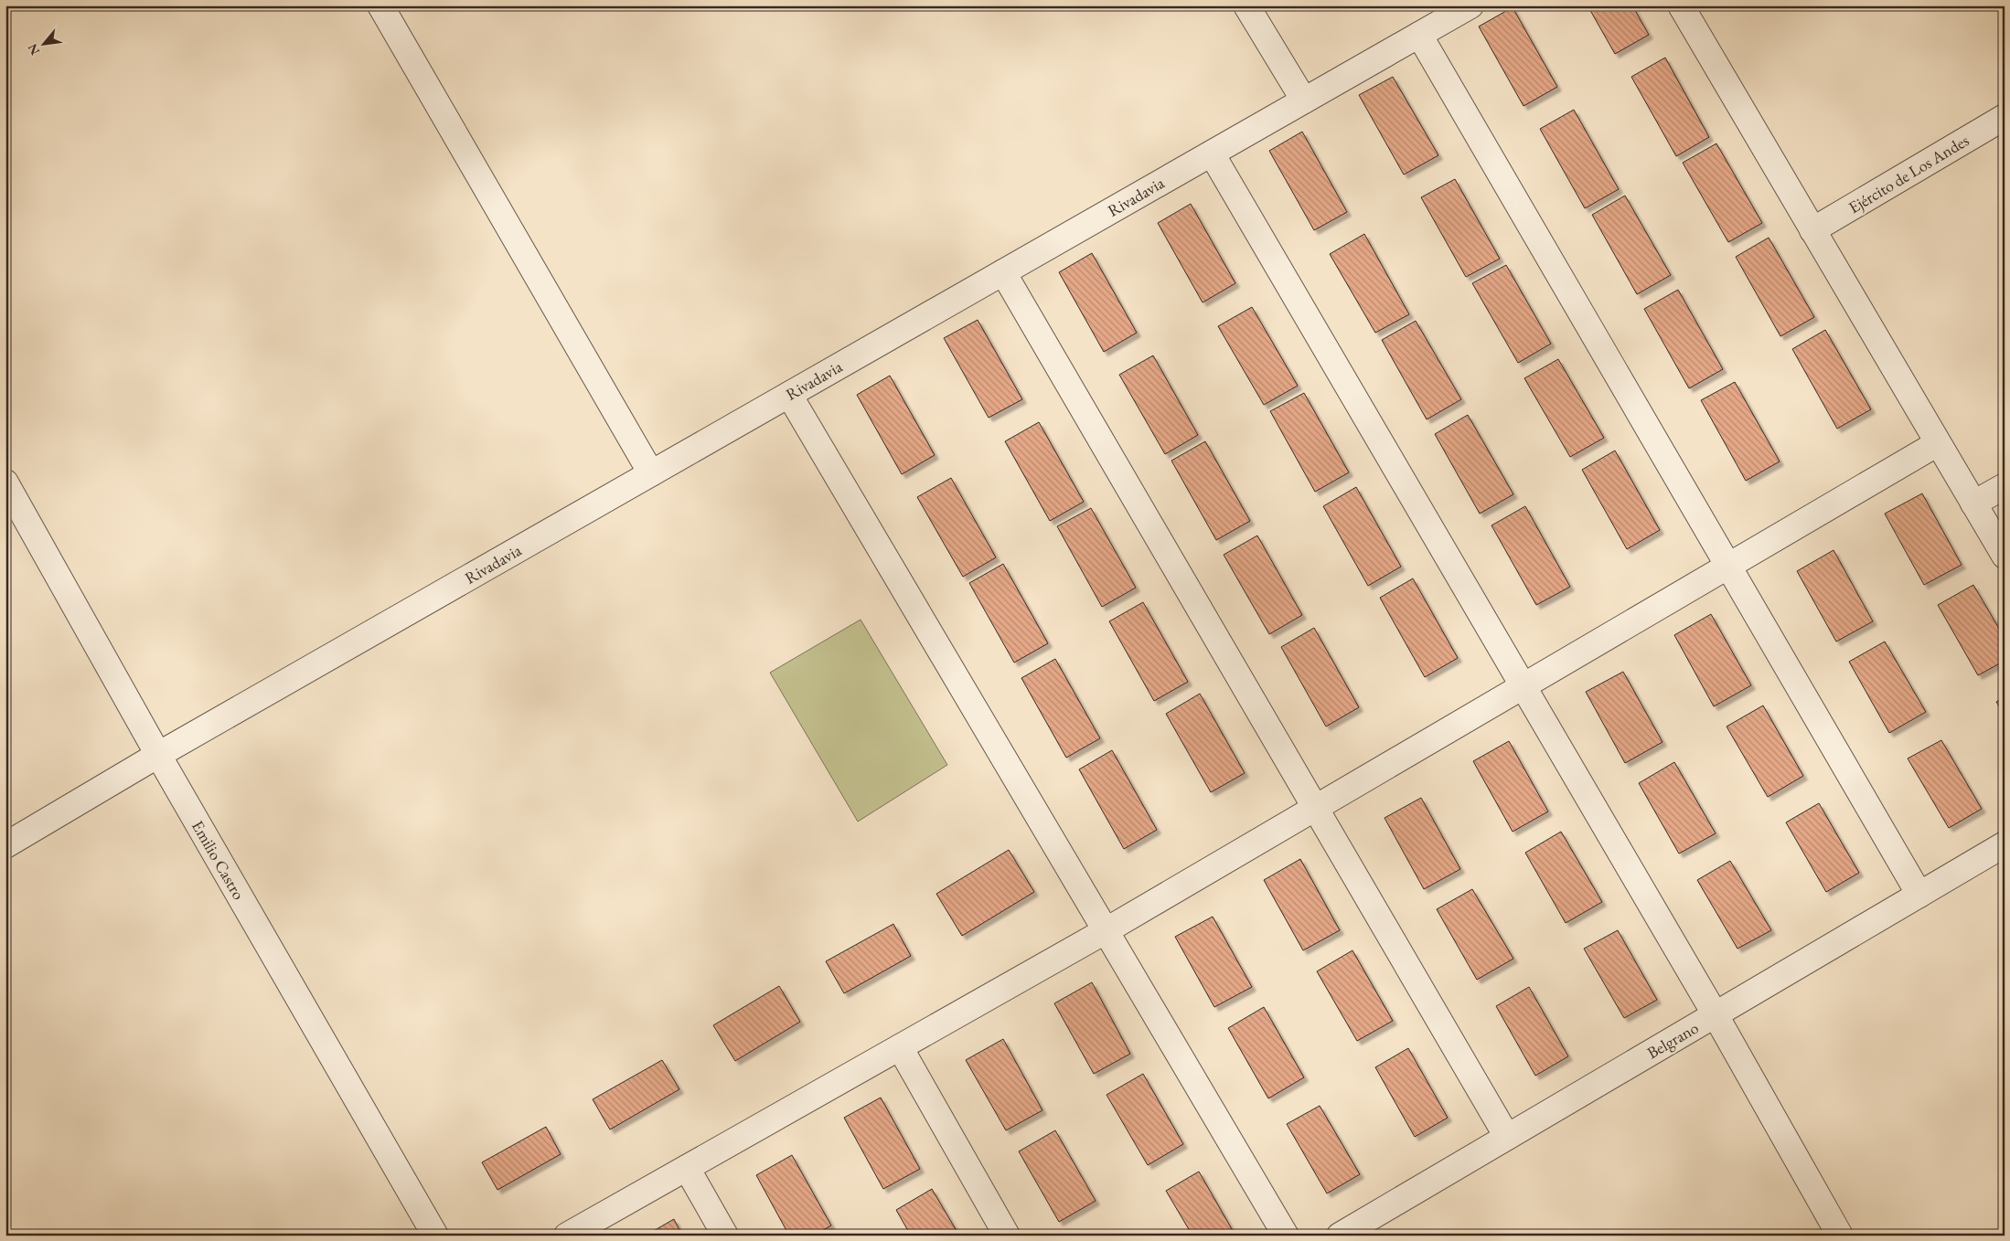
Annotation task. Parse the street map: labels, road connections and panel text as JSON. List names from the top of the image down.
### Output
{
  "streets": {
    "street": [
      "Ejército de Los Andes",
      "Rivadavia",
      "Emilio Castro",
      "Belgrano"
    ]
  },
  "crossings": [
    ["Rivadavia", "Emilio Castro"]
  ],
  "north": "bottom left"
}
